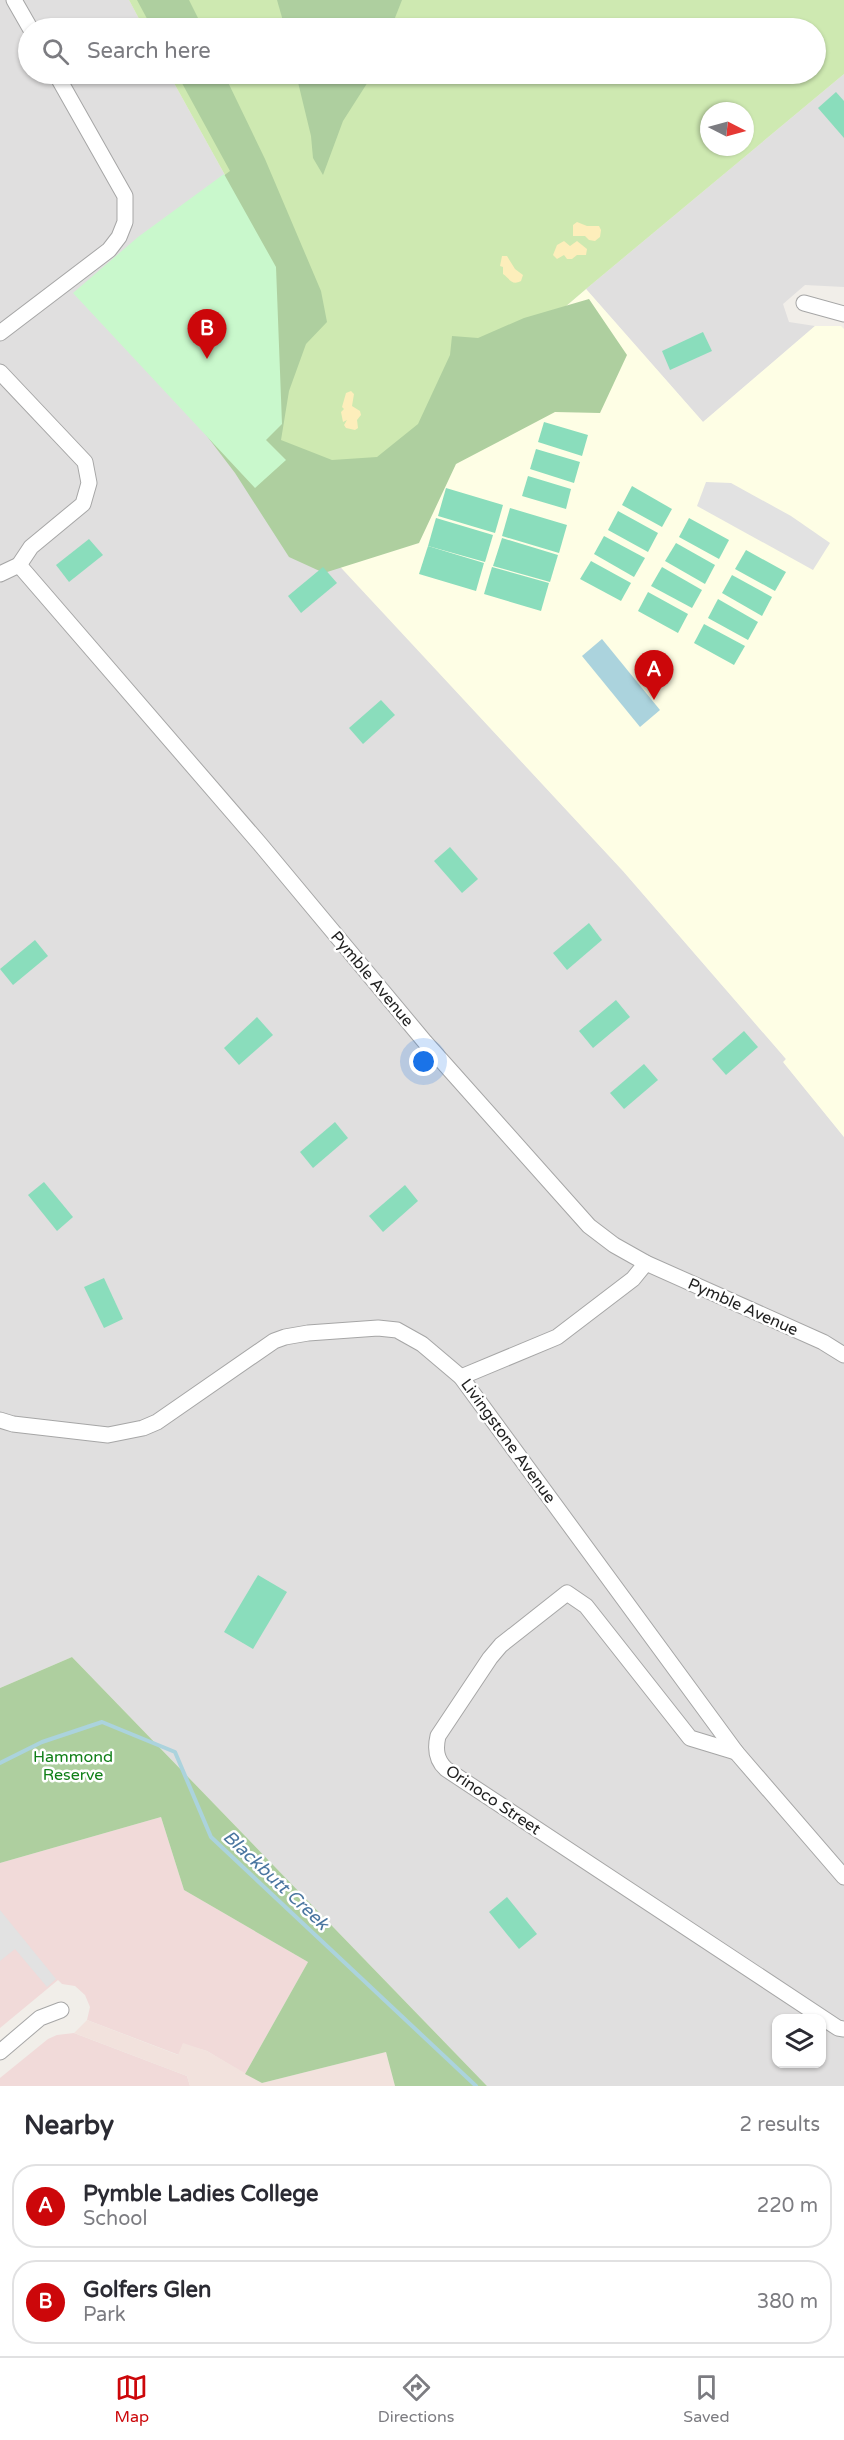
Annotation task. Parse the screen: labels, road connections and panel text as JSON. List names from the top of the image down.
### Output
{
  "streets": {
    "street": ["Pymble Avenue", "Livingstone Avenue", "Orinoco Street"]
  },
  "crossings": [
    ["Livingstone Avenue", "Orinoco Street"]
  ],
  "water": ["Blackbutt Creek"],
  "parks": ["Hammond Reserve"],
  "north": "right",
  "page": {
    "search": "Search here",
    "pins": ["B", "A"],
    "heading": ["Nearby", "2 results"],
    "list": [
      {
        "mark": "A",
        "name": "Pymble Ladies College",
        "note": "School",
        "value": "220 m"
      },
      {
        "mark": "B",
        "name": "Golfers Glen",
        "note": "Park",
        "value": "380 m"
      }
    ],
    "nav": ["Map", "Directions", "Saved"]
  }
}
